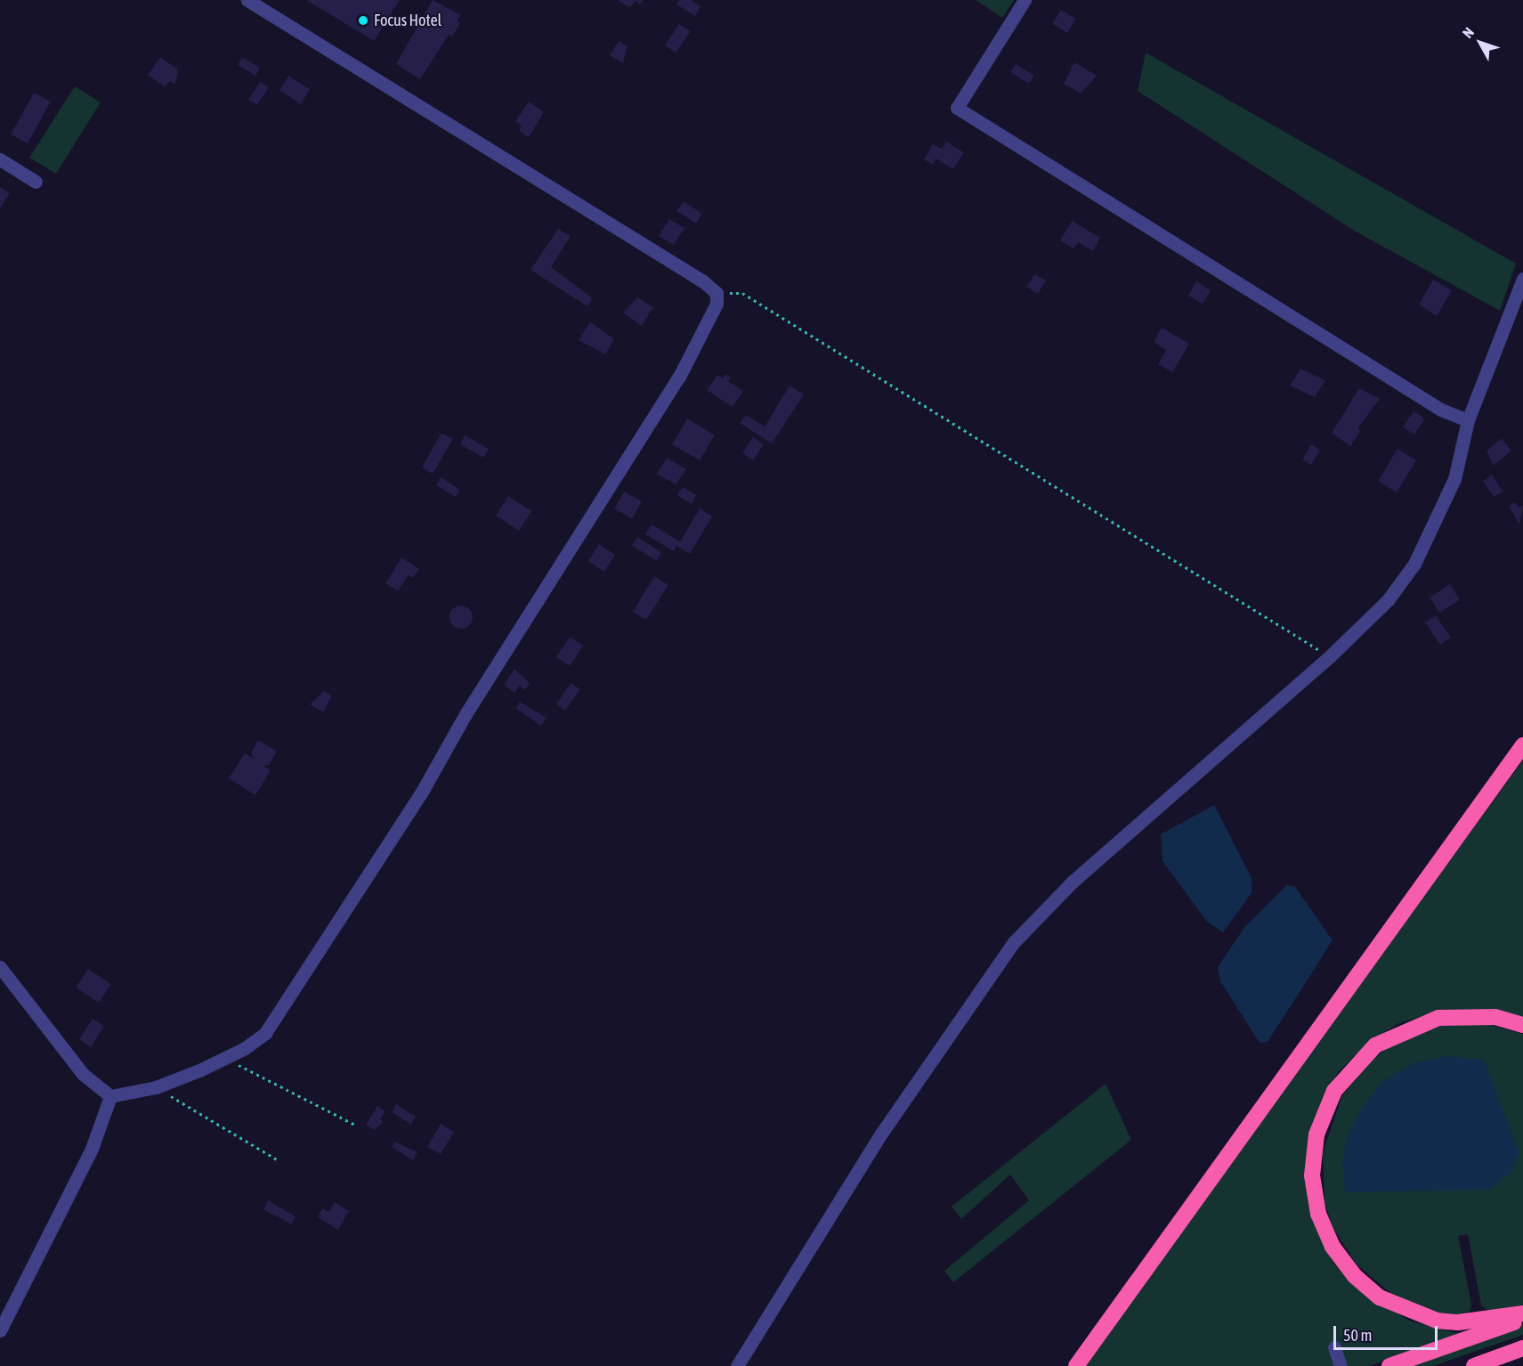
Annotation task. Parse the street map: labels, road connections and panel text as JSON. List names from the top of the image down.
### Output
{
  "places": ["Focus Hotel"],
  "scale_bar": "50 m",
  "north": "top left"
}
